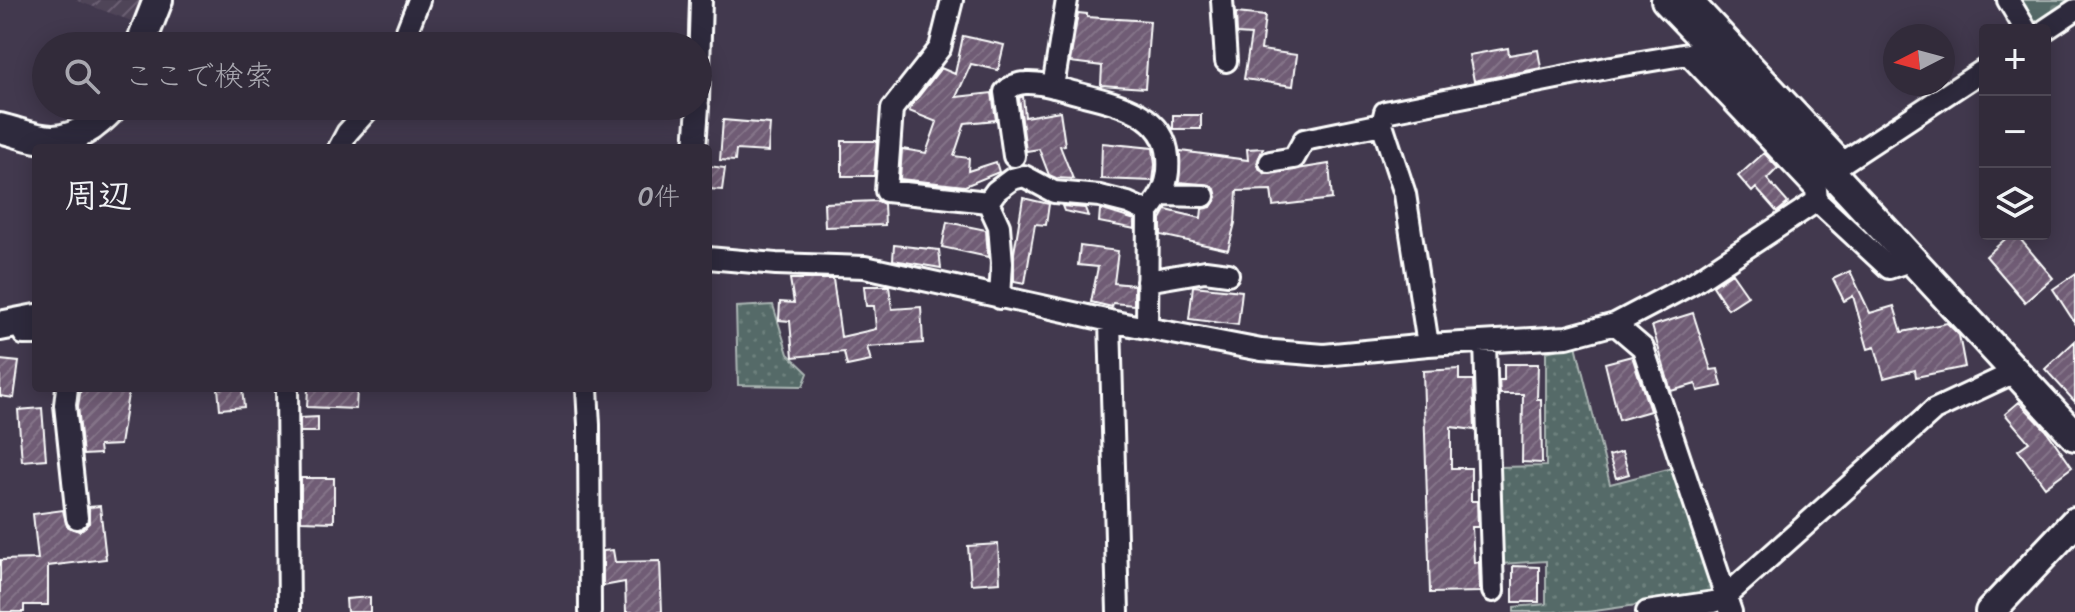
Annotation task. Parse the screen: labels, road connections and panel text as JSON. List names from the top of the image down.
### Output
{
  "north": "left",
  "page": {
    "map_buttons": ["+", "−"],
    "search": "ここで検索",
    "heading": ["周辺", "0件"]
  }
}
